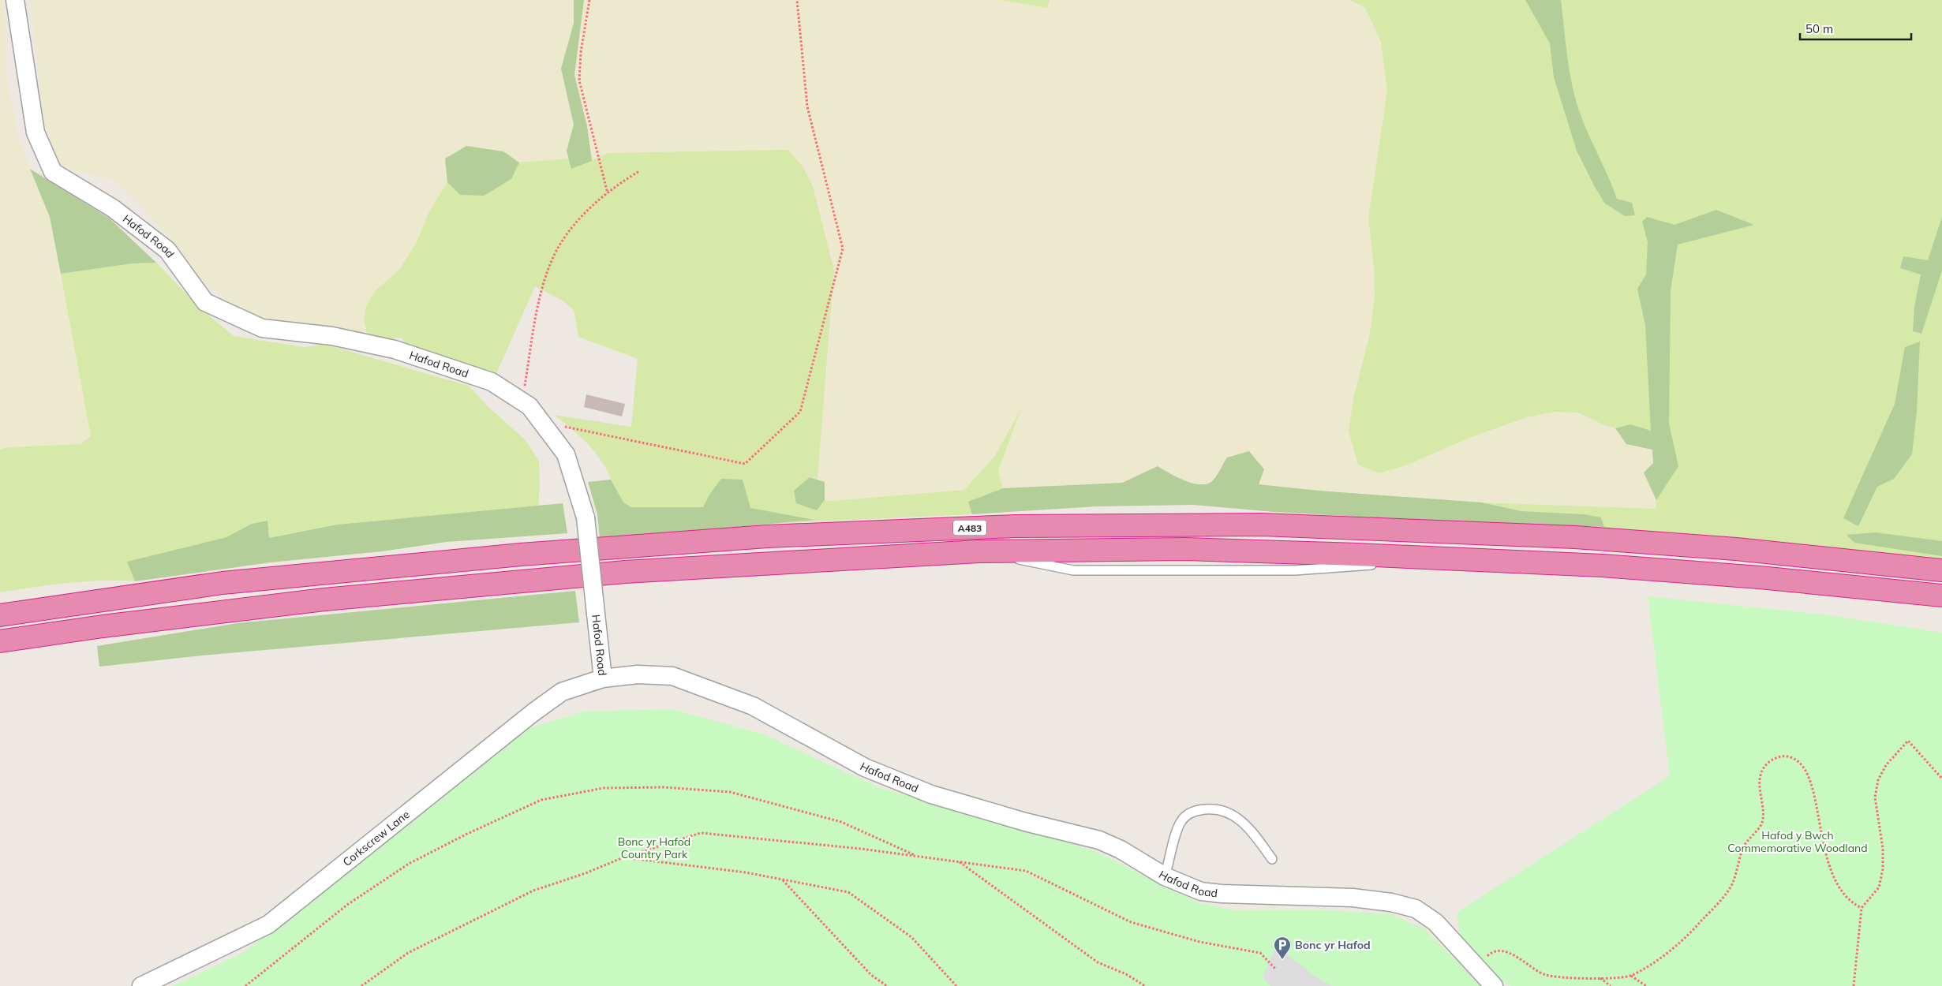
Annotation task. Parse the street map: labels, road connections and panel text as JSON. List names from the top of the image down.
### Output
{
  "streets": {
    "highway": ["A483"],
    "street": ["Hafod Road", "Corkscrew Lane"]
  },
  "crossings": [
    ["Hafod Road", "Corkscrew Lane"]
  ],
  "parks": ["Hafod y Bwch Commemorative Woodland", "Bonc yr Hafod Country Park"],
  "places": {
    "parking": ["Bonc yr Hafod"]
  },
  "scale_bar": "50 m"
}
